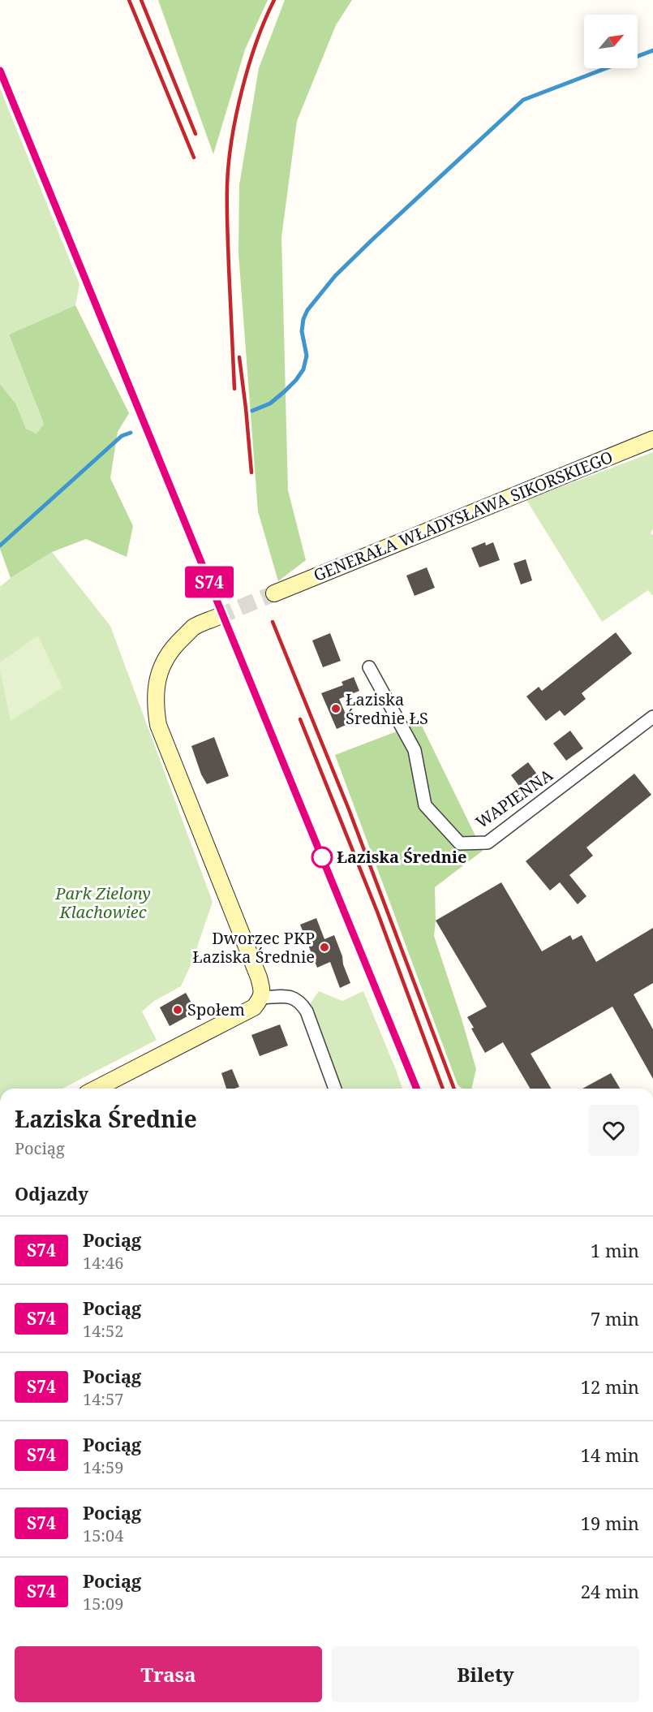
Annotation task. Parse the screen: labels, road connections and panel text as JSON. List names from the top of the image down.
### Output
{
  "streets": {
    "street": ["GENERAŁA WŁADYSŁAWA SIKORSKIEGO", "WAPIENNA"]
  },
  "parks": ["Park Zielony Klachowiec"],
  "places": [
    "Łaziska Średnie ŁS",
    "Łaziska Średnie",
    "Dworzec PKP Łaziska Średnie",
    "Społem"
  ],
  "north": "top right",
  "page": {
    "on_map": "S74",
    "heading": [
      ["Łaziska Średnie", "Pociąg"],
      "Odjazdy"
    ],
    "list": [
      {
        "mark": "S74",
        "name": "Pociąg",
        "note": "14:46",
        "value": "1 min"
      },
      {
        "mark": "S74",
        "name": "Pociąg",
        "note": "14:52",
        "value": "7 min"
      },
      {
        "mark": "S74",
        "name": "Pociąg",
        "note": "14:57",
        "value": "12 min"
      },
      {
        "mark": "S74",
        "name": "Pociąg",
        "note": "14:59",
        "value": "14 min"
      },
      {
        "mark": "S74",
        "name": "Pociąg",
        "note": "15:04",
        "value": "19 min"
      },
      {
        "mark": "S74",
        "name": "Pociąg",
        "note": "15:09",
        "value": "24 min"
      }
    ],
    "buttons": ["Trasa", "Bilety"]
  }
}
